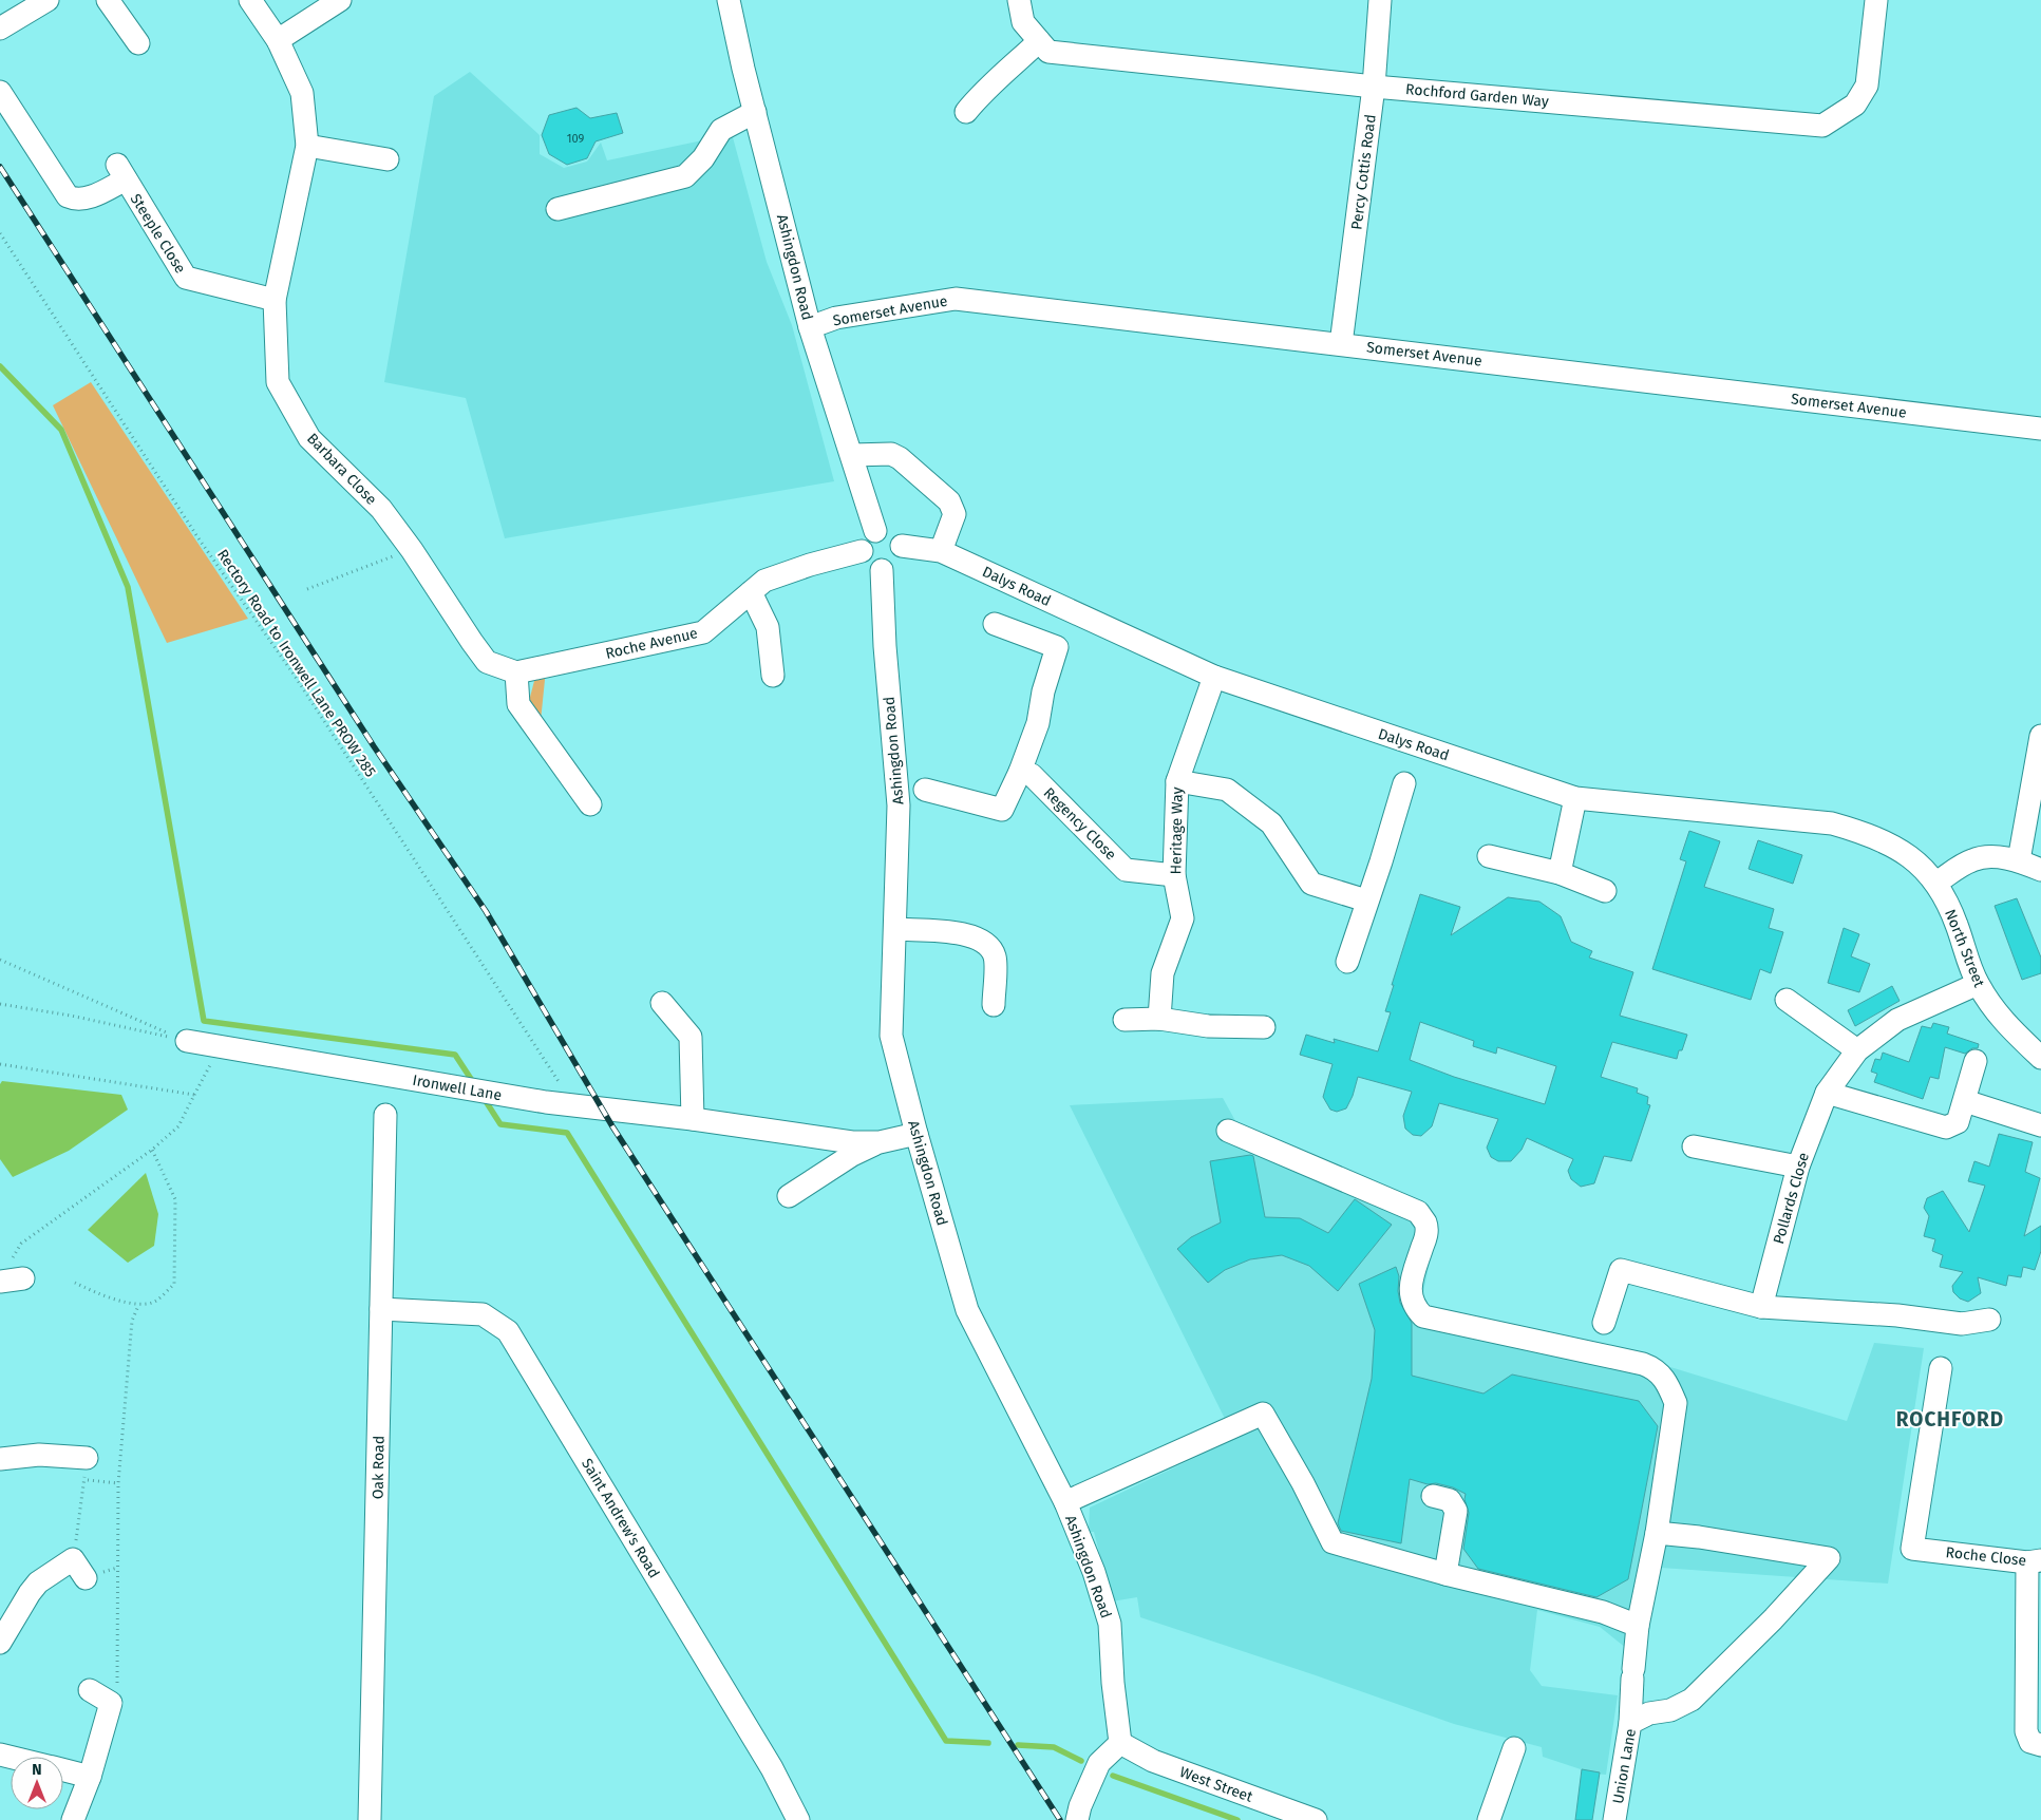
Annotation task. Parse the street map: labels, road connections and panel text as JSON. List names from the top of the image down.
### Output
{
  "streets": {
    "street": [
      "Rochford Garden Way",
      "Percy Cottis Road",
      "Steeple Close",
      "Ashingdon Road",
      "Somerset Avenue",
      "Barbara Close",
      "Dalys Road",
      "Roche Avenue",
      "Regency Close",
      "Heritage Way",
      "North Street",
      "Ironwell Lane",
      "Pollards Close",
      "Oak Road",
      "Saint Andrew's Road",
      "Roche Close",
      "Union Lane",
      "West Street"
    ],
    "path": ["Rectory Road to Ironwell Lane PROW 285"]
  },
  "crossings": [
    ["Rochford Garden Way", "Percy Cottis Road"],
    ["Percy Cottis Road", "Somerset Avenue"],
    ["Steeple Close", "Barbara Close"],
    ["Ashingdon Road", "Somerset Avenue"],
    ["Ashingdon Road", "Dalys Road"],
    ["Ashingdon Road", "Roche Avenue"],
    ["Ashingdon Road", "Ironwell Lane"],
    ["Ashingdon Road", "West Street"],
    ["Barbara Close", "Roche Avenue"],
    ["Dalys Road", "Roche Avenue"],
    ["Dalys Road", "Heritage Way"],
    ["Dalys Road", "North Street"],
    ["Rectory Road to Ironwell Lane PROW 285", "Ironwell Lane"],
    ["Regency Close", "Heritage Way"],
    ["North Street", "Pollards Close"],
    ["Oak Road", "Saint Andrew's Road"]
  ],
  "districts": ["ROCHFORD"],
  "house_numbers": ["109"],
  "north": "top"
}
